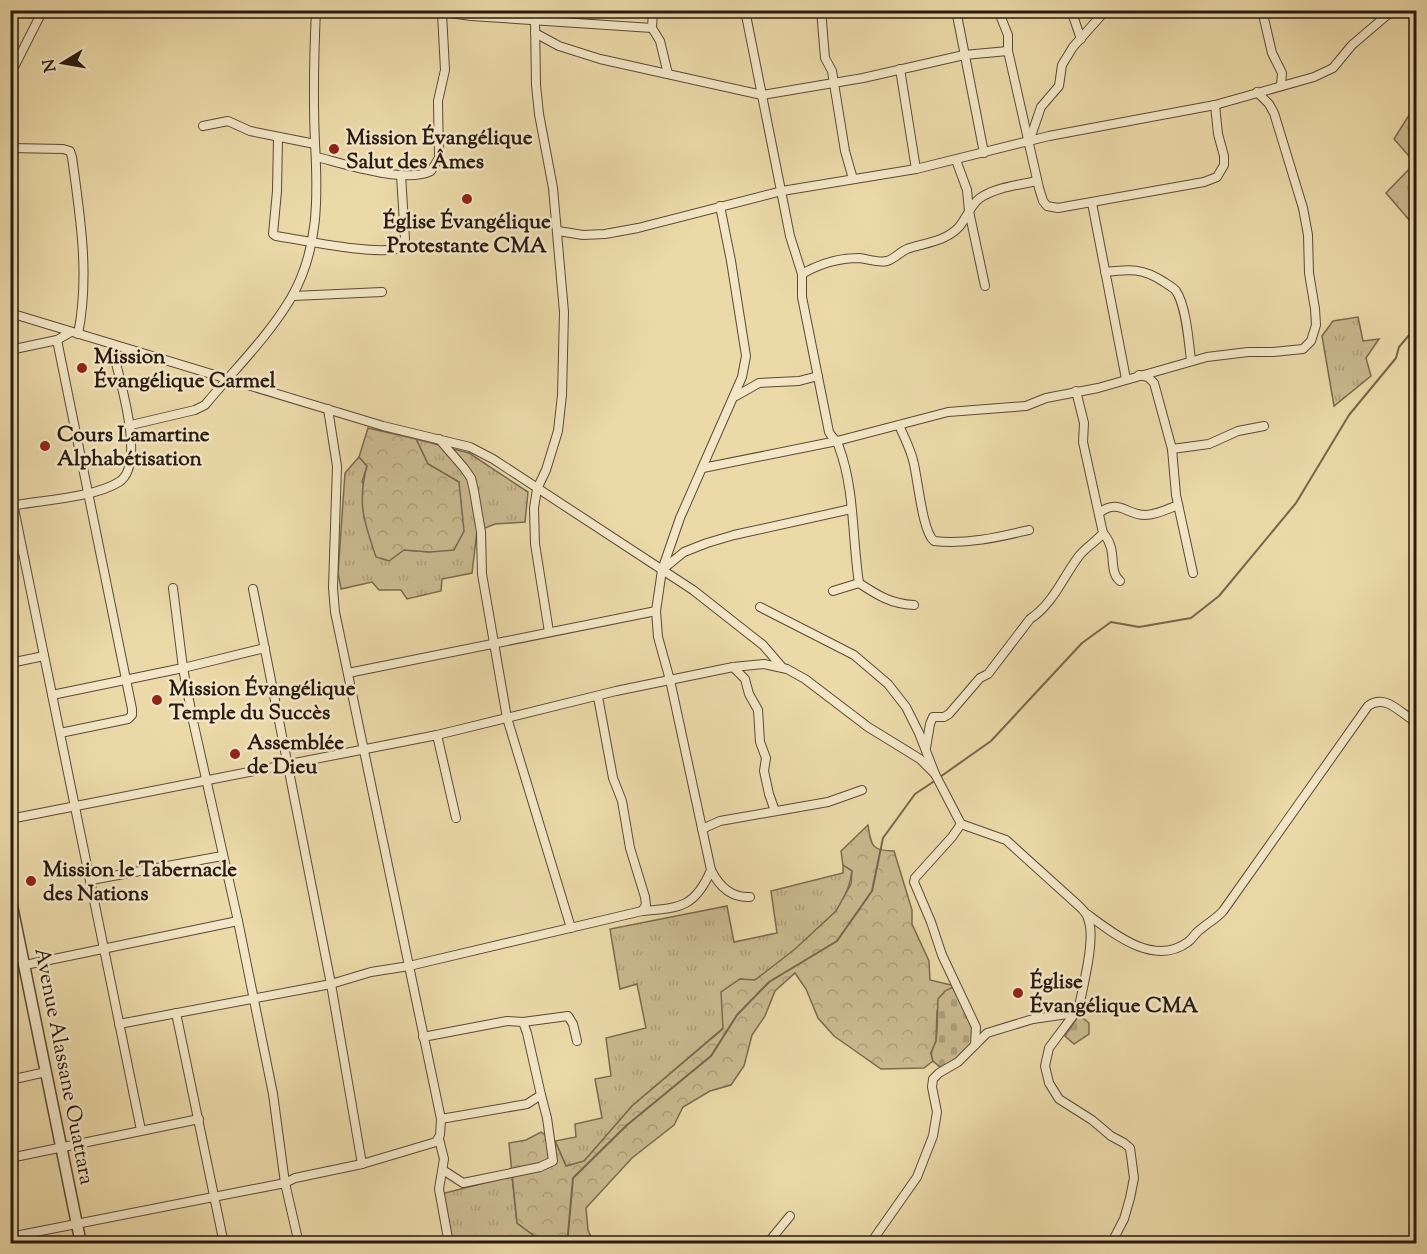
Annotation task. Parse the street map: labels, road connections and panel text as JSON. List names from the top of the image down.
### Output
{
  "streets": {
    "street": ["Avenue Alassane Ouattara"]
  },
  "places": [
    "Mission Évangélique Salut des Âmes",
    "Église Évangélique Protestante CMA",
    "Mission Évangélique Carmel",
    "Cours Lamartine Alphabétisation",
    "Mission Évangélique Temple du Succès",
    "Assemblée de Dieu",
    "Mission le Tabernacle des Nations",
    "Église Évangélique CMA"
  ],
  "north": "left"
}
